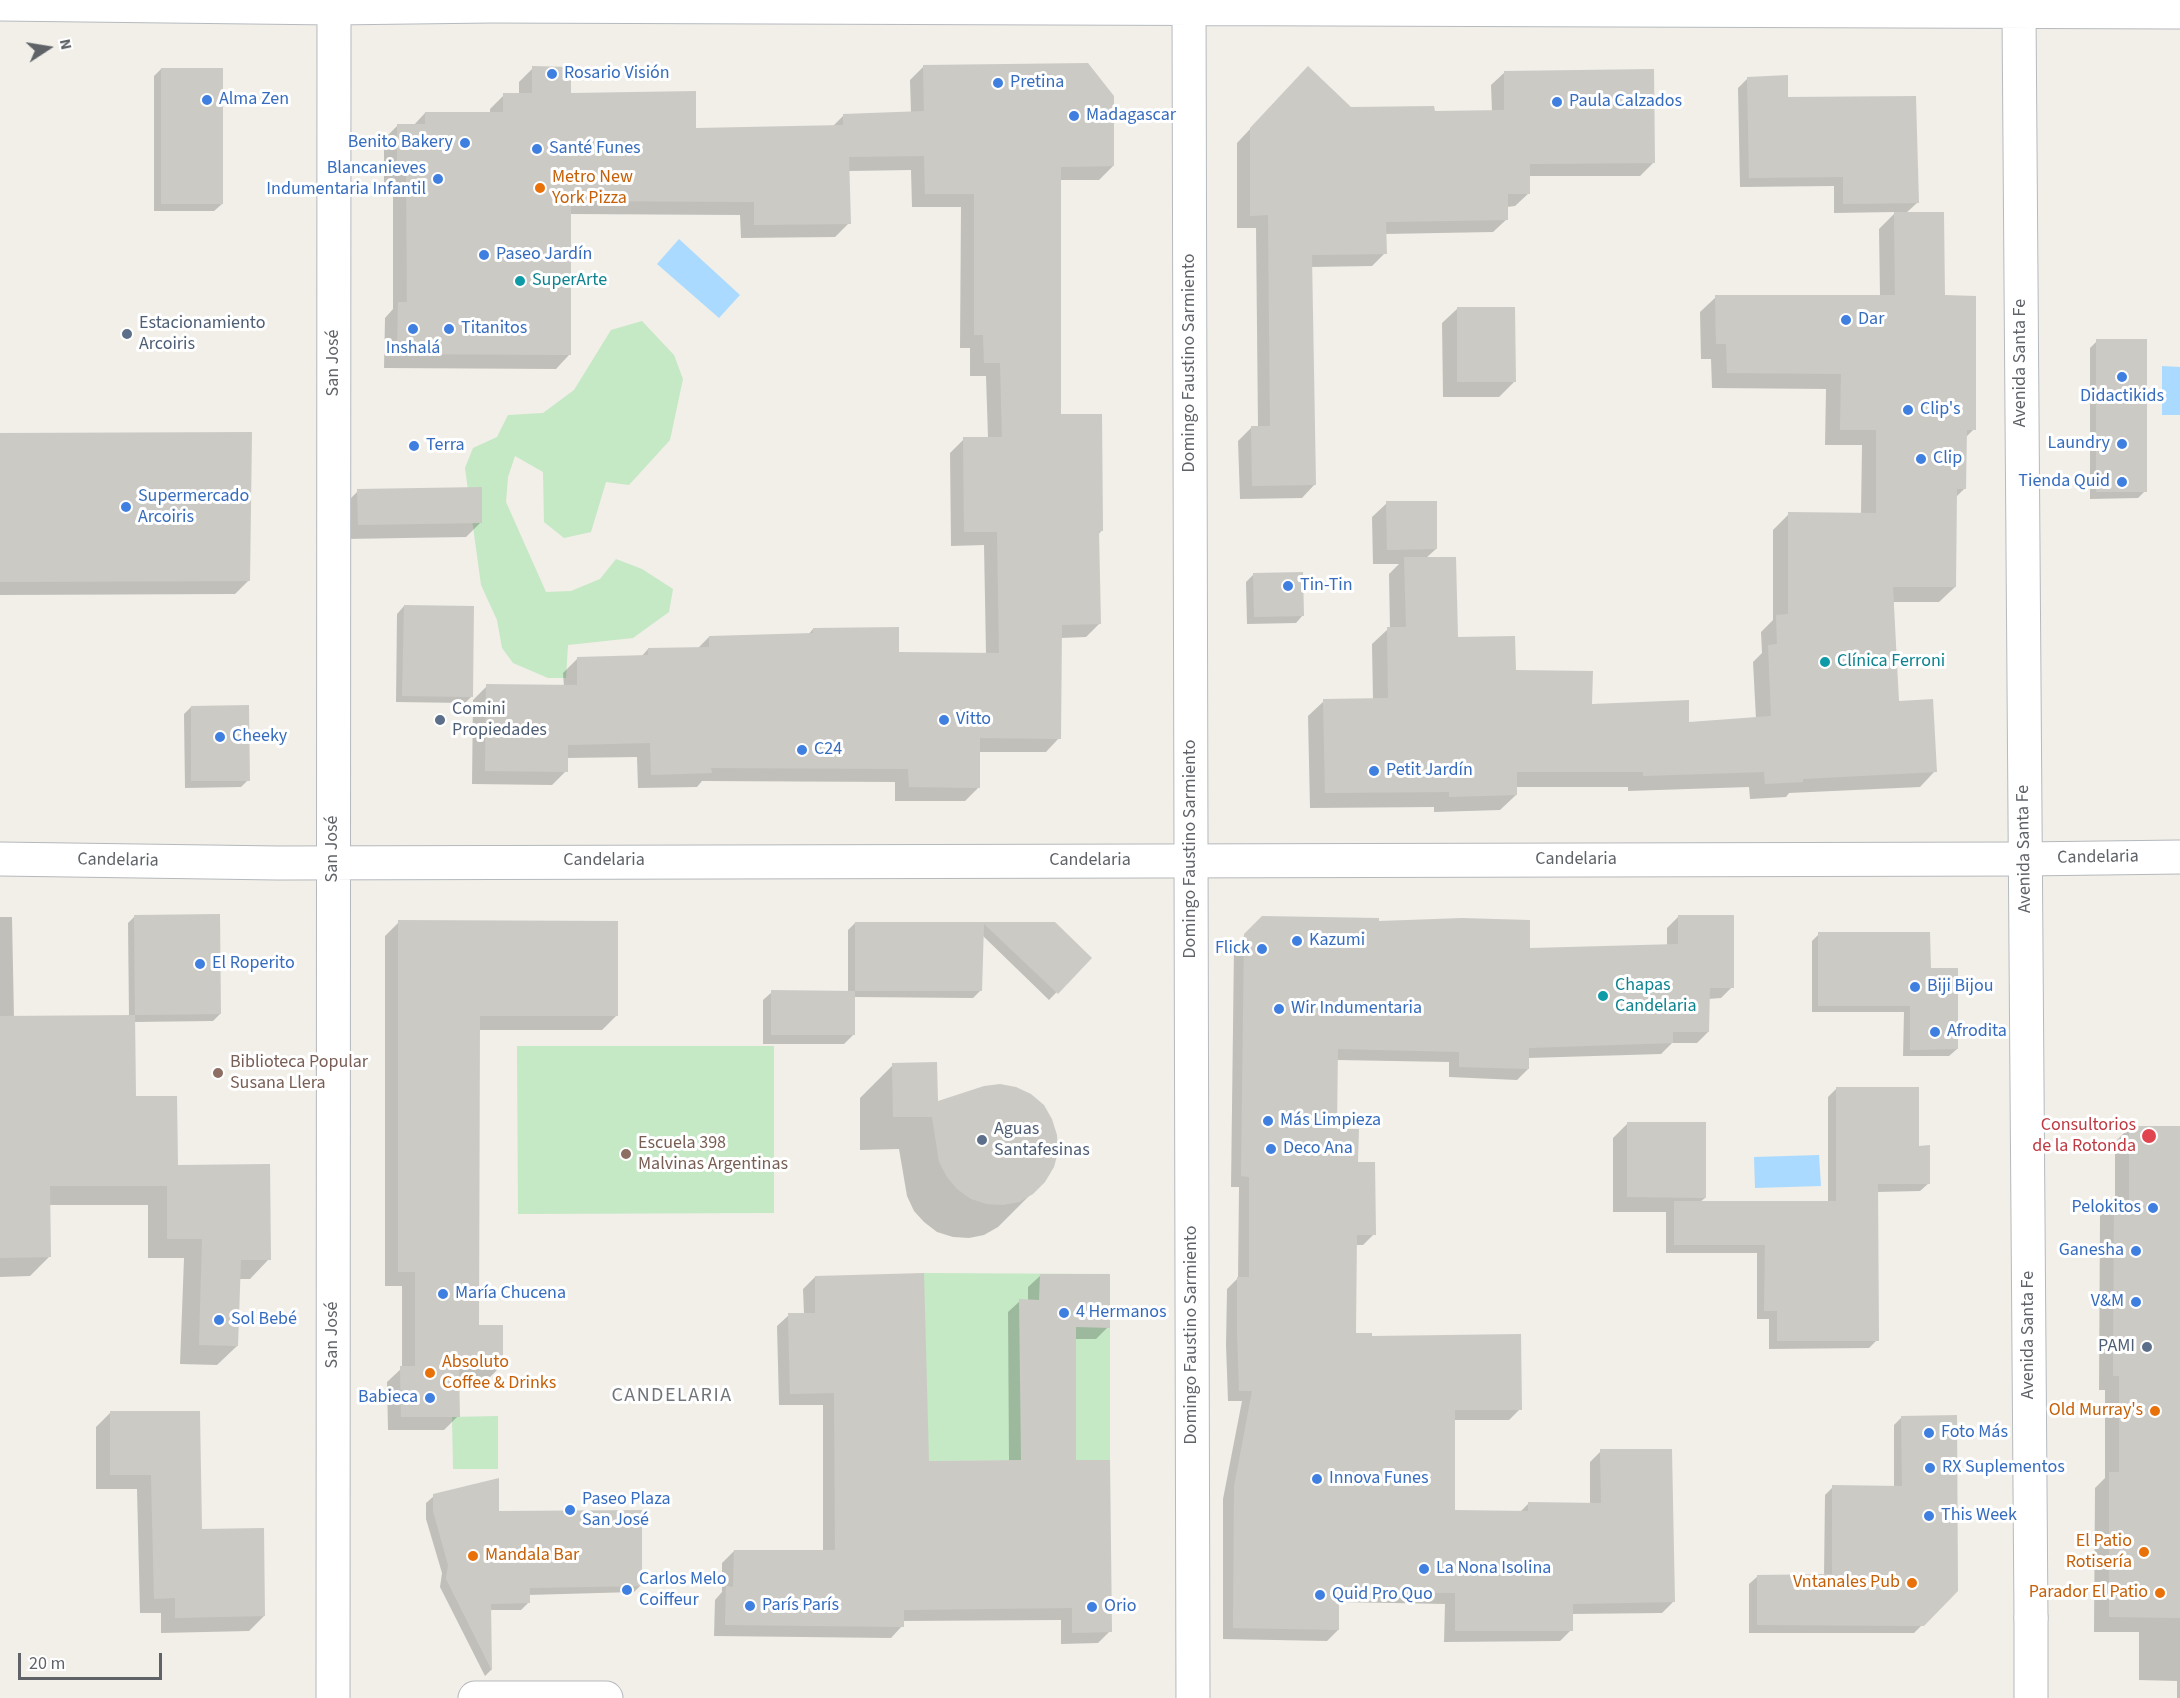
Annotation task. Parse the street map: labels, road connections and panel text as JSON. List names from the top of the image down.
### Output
{
  "streets": {
    "street": [
      "San José",
      "Domingo Faustino Sarmiento",
      "Avenida Santa Fe",
      "Candelaria"
    ]
  },
  "crossings": [
    ["San José", "Candelaria"],
    ["Domingo Faustino Sarmiento", "Candelaria"],
    ["Avenida Santa Fe", "Candelaria"]
  ],
  "districts": ["CANDELARIA"],
  "places": [
    "Rosario Visión",
    "Pretina",
    "Alma Zen",
    "Paula Calzados",
    "Madagascar",
    "Benito Bakery",
    "Santé Funes",
    "Blancanieves Indumentaria Infantil",
    "Metro New York Pizza",
    "Paseo Jardín",
    "SuperArte",
    "Dar",
    "Inshalá",
    "Titanitos",
    "Estacionamiento Arcoiris",
    "Didactikids",
    "Clip's",
    "Laundry",
    "Terra",
    "Clip",
    "Tienda Quid",
    "Supermercado Arcoiris",
    "Tin-Tin",
    "Clínica Ferroni",
    "Comini Propiedades",
    "Vitto",
    "Cheeky",
    "C24",
    "Petit Jardín",
    "Kazumi",
    "Flick",
    "El Roperito",
    "Biji Bijou",
    "Chapas Candelaria",
    "Wir Indumentaria",
    "Afrodita",
    "Biblioteca Popular Susana Llera",
    "Más Limpieza",
    "Consultorios de la Rotonda",
    "Aguas Santafesinas",
    "Deco Ana",
    "Escuela 398 Malvinas Argentinas",
    "Pelokitos",
    "Ganesha",
    "María Chucena",
    "V&M",
    "4 Hermanos",
    "Sol Bebé",
    "PAMI",
    "Absoluto Coffee & Drinks",
    "Babieca",
    "Old Murray's",
    "Foto Más",
    "RX Suplementos",
    "Innova Funes",
    "Paseo Plaza San José",
    "This Week",
    "El Patio Rotisería",
    "Mandala Bar",
    "La Nona Isolina",
    "Vntanales Pub",
    "Carlos Melo Coiffeur",
    "Parador El Patio",
    "Quid Pro Quo",
    "París París",
    "Orio"
  ],
  "scale_bar": "20 m",
  "north": "right"
}
